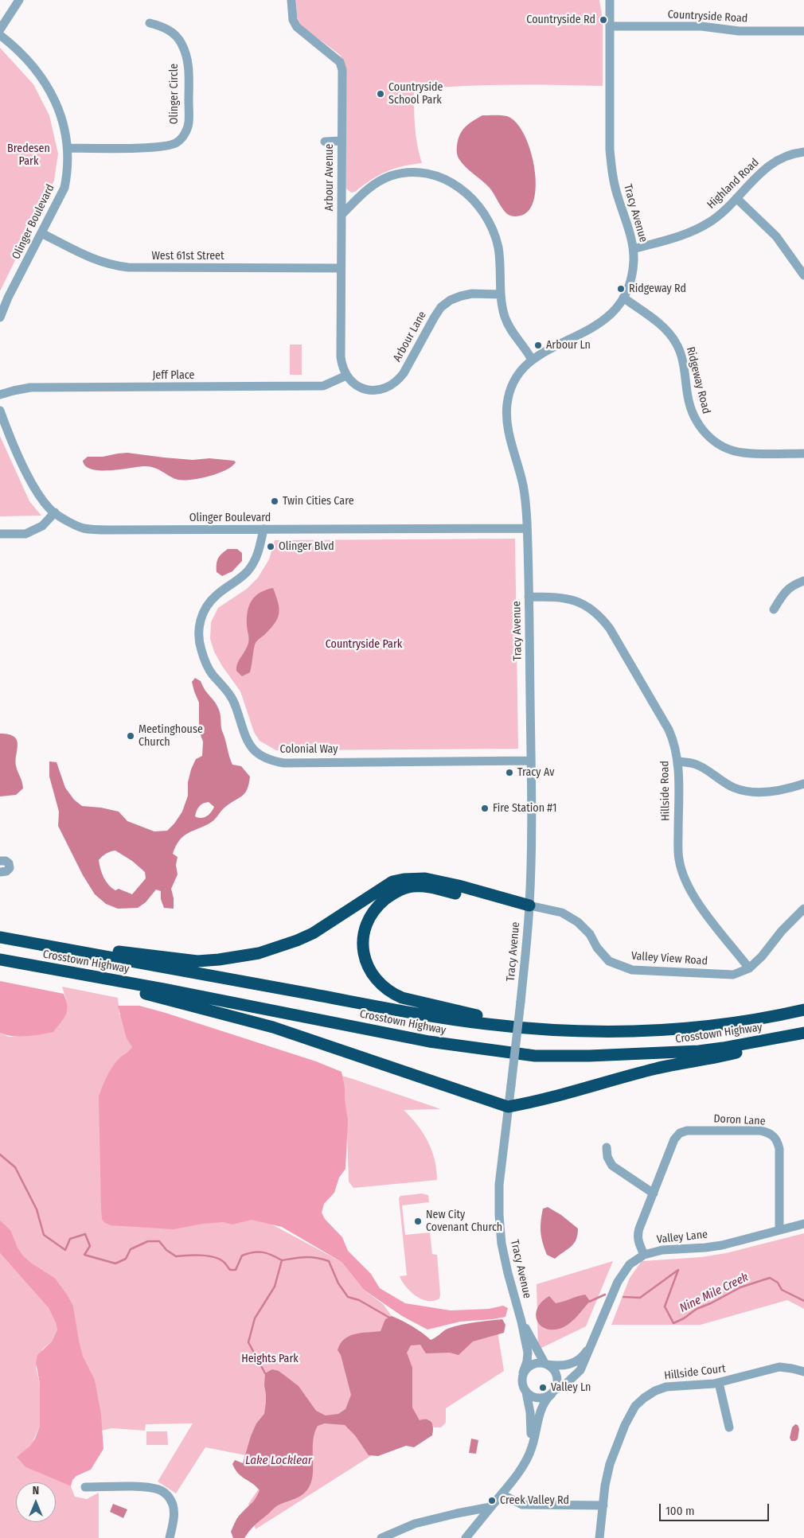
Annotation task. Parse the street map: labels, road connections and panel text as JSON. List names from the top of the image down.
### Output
{
  "streets": {
    "highway": ["Crosstown Highway"],
    "street": [
      "Countryside Road",
      "Olinger Circle",
      "Arbour Avenue",
      "Highland Road",
      "Tracy Avenue",
      "Olinger Boulevard",
      "West 61st Street",
      "Arbour Lane",
      "Jeff Place",
      "Ridgeway Road",
      "Colonial Way",
      "Hillside Road",
      "Valley View Road",
      "Doron Lane",
      "Valley Lane",
      "Hillside Court"
    ]
  },
  "crossings": [
    ["Countryside Road", "Tracy Avenue"],
    ["Olinger Circle", "Olinger Boulevard"],
    ["Arbour Avenue", "West 61st Street"],
    ["Arbour Avenue", "Arbour Lane"],
    ["Arbour Avenue", "Jeff Place"],
    ["Highland Road", "Tracy Avenue"],
    ["Tracy Avenue", "Olinger Boulevard"],
    ["Tracy Avenue", "Ridgeway Road"],
    ["Tracy Avenue", "Colonial Way"],
    ["Tracy Avenue", "Hillside Road"],
    ["Tracy Avenue", "Valley View Road"],
    ["Tracy Avenue", "Valley Lane"],
    ["Olinger Boulevard", "West 61st Street"],
    ["Olinger Boulevard", "Colonial Way"],
    ["Arbour Lane", "Jeff Place"],
    ["Hillside Road", "Valley View Road"],
    ["Doron Lane", "Valley Lane"]
  ],
  "water": ["Nine Mile Creek", "Lake Locklear"],
  "parks": ["Bredesen Park", "Countryside Park", "Heights Park"],
  "places": [
    "Countryside Rd",
    "Countryside School Park",
    "Ridgeway Rd",
    "Arbour Ln",
    "Twin Cities Care",
    "Olinger Blvd",
    "Meetinghouse Church",
    "Tracy Av",
    "Fire Station #1",
    "New City Covenant Church",
    "Valley Ln",
    "Creek Valley Rd"
  ],
  "scale_bar": "100 m",
  "north": "top"
}
